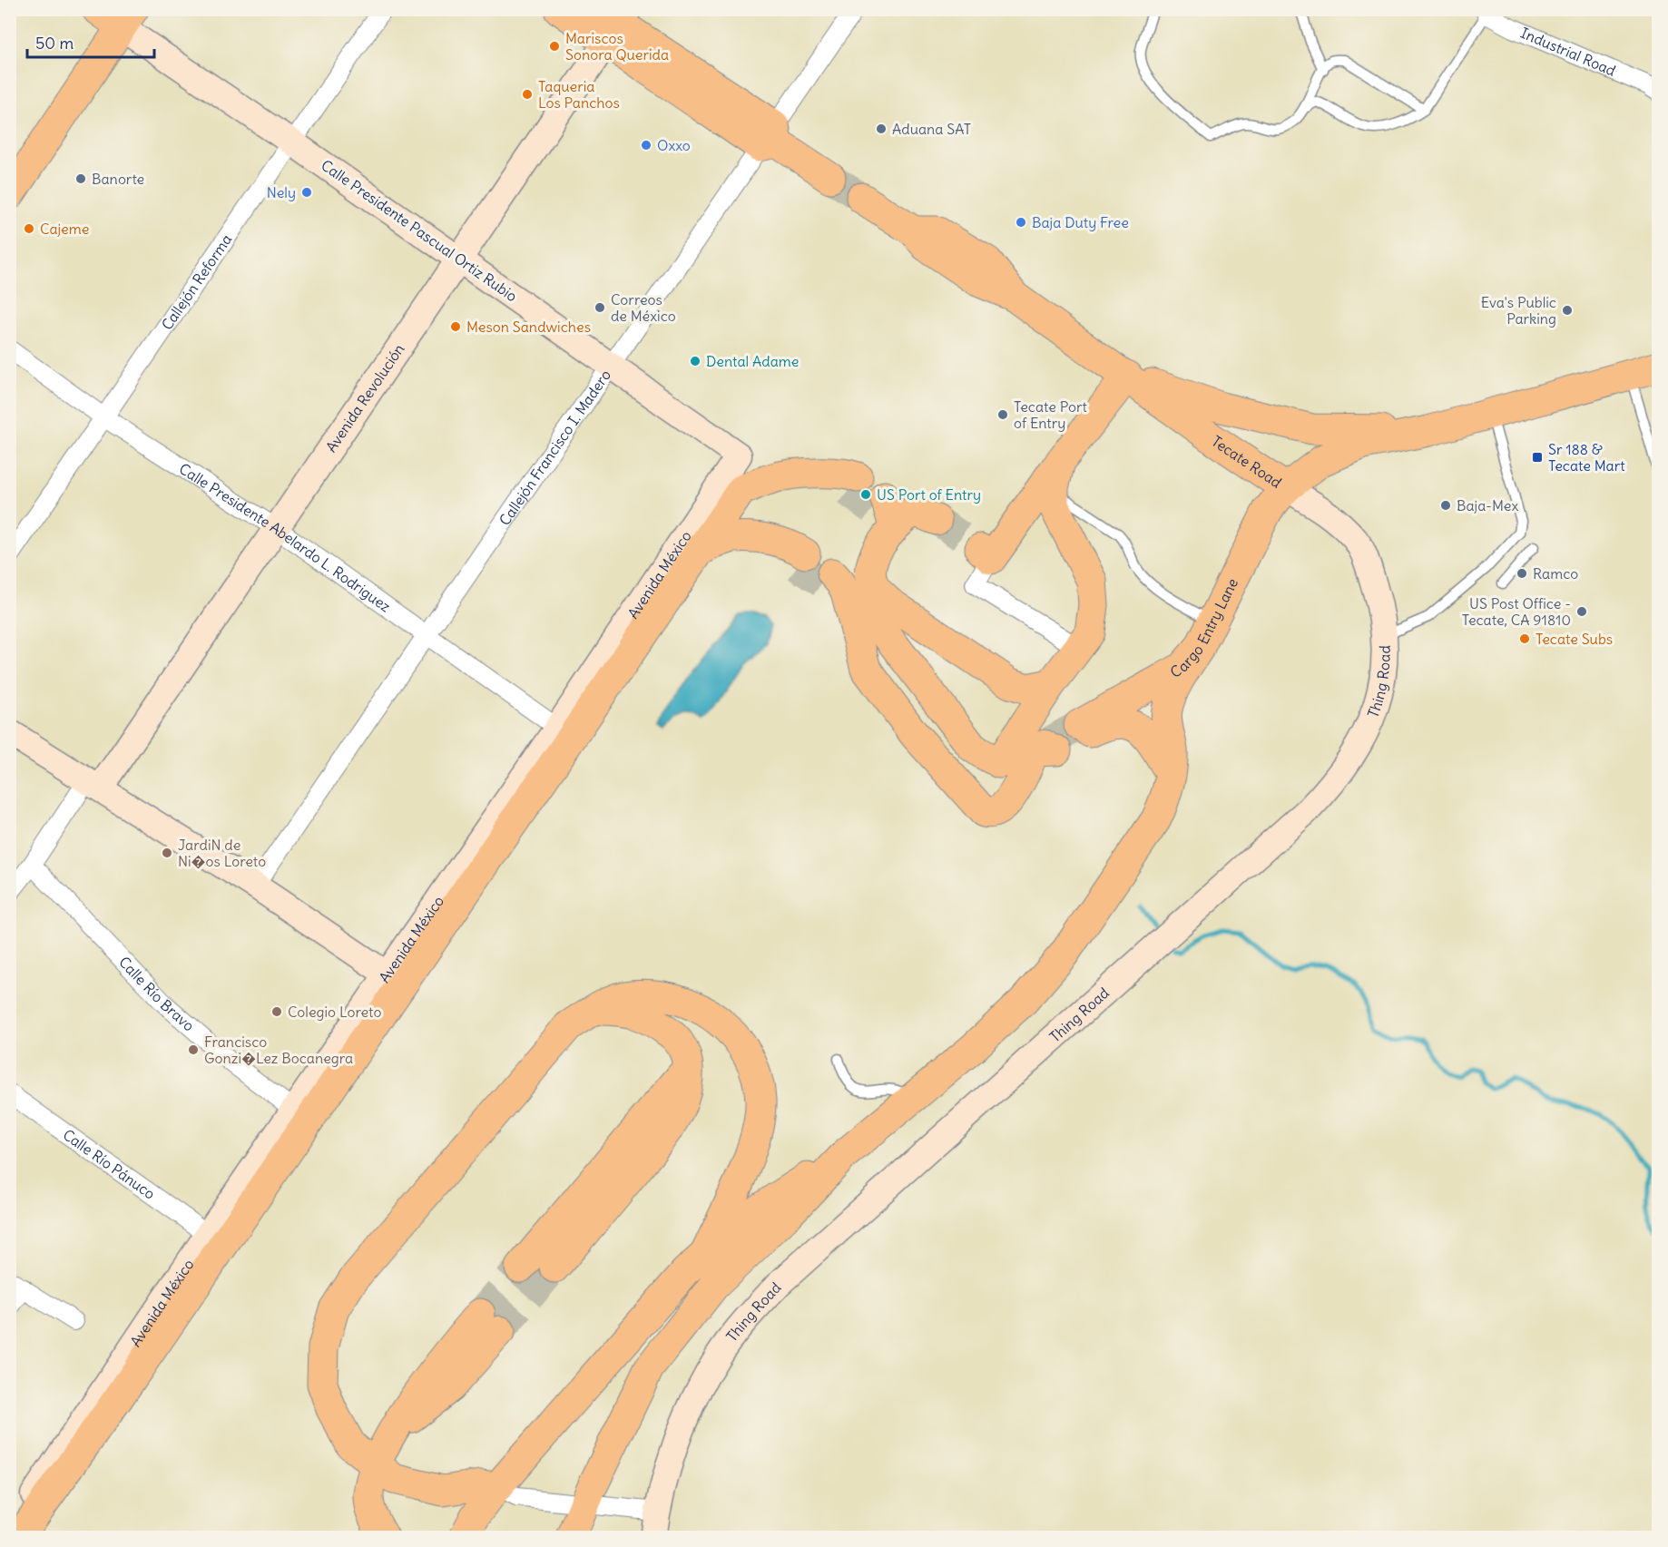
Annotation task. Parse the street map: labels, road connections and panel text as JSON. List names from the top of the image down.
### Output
{
  "streets": {
    "highway": ["Tecate Road", "Cargo Entry Lane"],
    "main road": ["Calle Presidente Pascual Ortiz Rubio"],
    "street": [
      "Industrial Road",
      "Callejón Reforma",
      "Avenida Revolución",
      "Callejón Francisco I. Madero",
      "Calle Presidente Abelardo L. Rodriguez",
      "Avenida México",
      "Thing Road",
      "Calle Río Bravo",
      "Calle Río Pánuco"
    ]
  },
  "crossings": [
    ["Calle Presidente Pascual Ortiz Rubio", "Callejón Reforma"],
    ["Calle Presidente Pascual Ortiz Rubio", "Avenida Revolución"],
    ["Calle Presidente Pascual Ortiz Rubio", "Callejón Francisco I. Madero"],
    ["Calle Presidente Pascual Ortiz Rubio", "Avenida México"],
    ["Callejón Reforma", "Calle Presidente Abelardo L. Rodriguez"],
    ["Avenida Revolución", "Calle Presidente Abelardo L. Rodriguez"],
    ["Callejón Francisco I. Madero", "Calle Presidente Abelardo L. Rodriguez"],
    ["Tecate Road", "Cargo Entry Lane"],
    ["Tecate Road", "Thing Road"],
    ["Calle Presidente Abelardo L. Rodriguez", "Avenida México"],
    ["Avenida México", "Calle Río Bravo"],
    ["Avenida México", "Calle Río Pánuco"],
    ["Cargo Entry Lane", "Thing Road"]
  ],
  "places": {
    "other": [
      "Mariscos Sonora Querida",
      "Taqueria Los Panchos",
      "Aduana SAT",
      "Oxxo",
      "Banorte",
      "Nely",
      "Baja Duty Free",
      "Cajeme",
      "Correos de México",
      "Eva's Public Parking",
      "Meson Sandwiches",
      "Dental Adame",
      "Tecate Port of Entry",
      "US Port of Entry",
      "Baja-Mex",
      "Ramco",
      "US Post Office - Tecate, CA 91810",
      "Tecate Subs",
      "JardiN de Ni�os Loreto",
      "Colegio Loreto",
      "Francisco Gonzi�Lez Bocanegra"
    ],
    "transit": ["Sr 188 & Tecate Mart"]
  },
  "scale_bar": "50 m"
}
